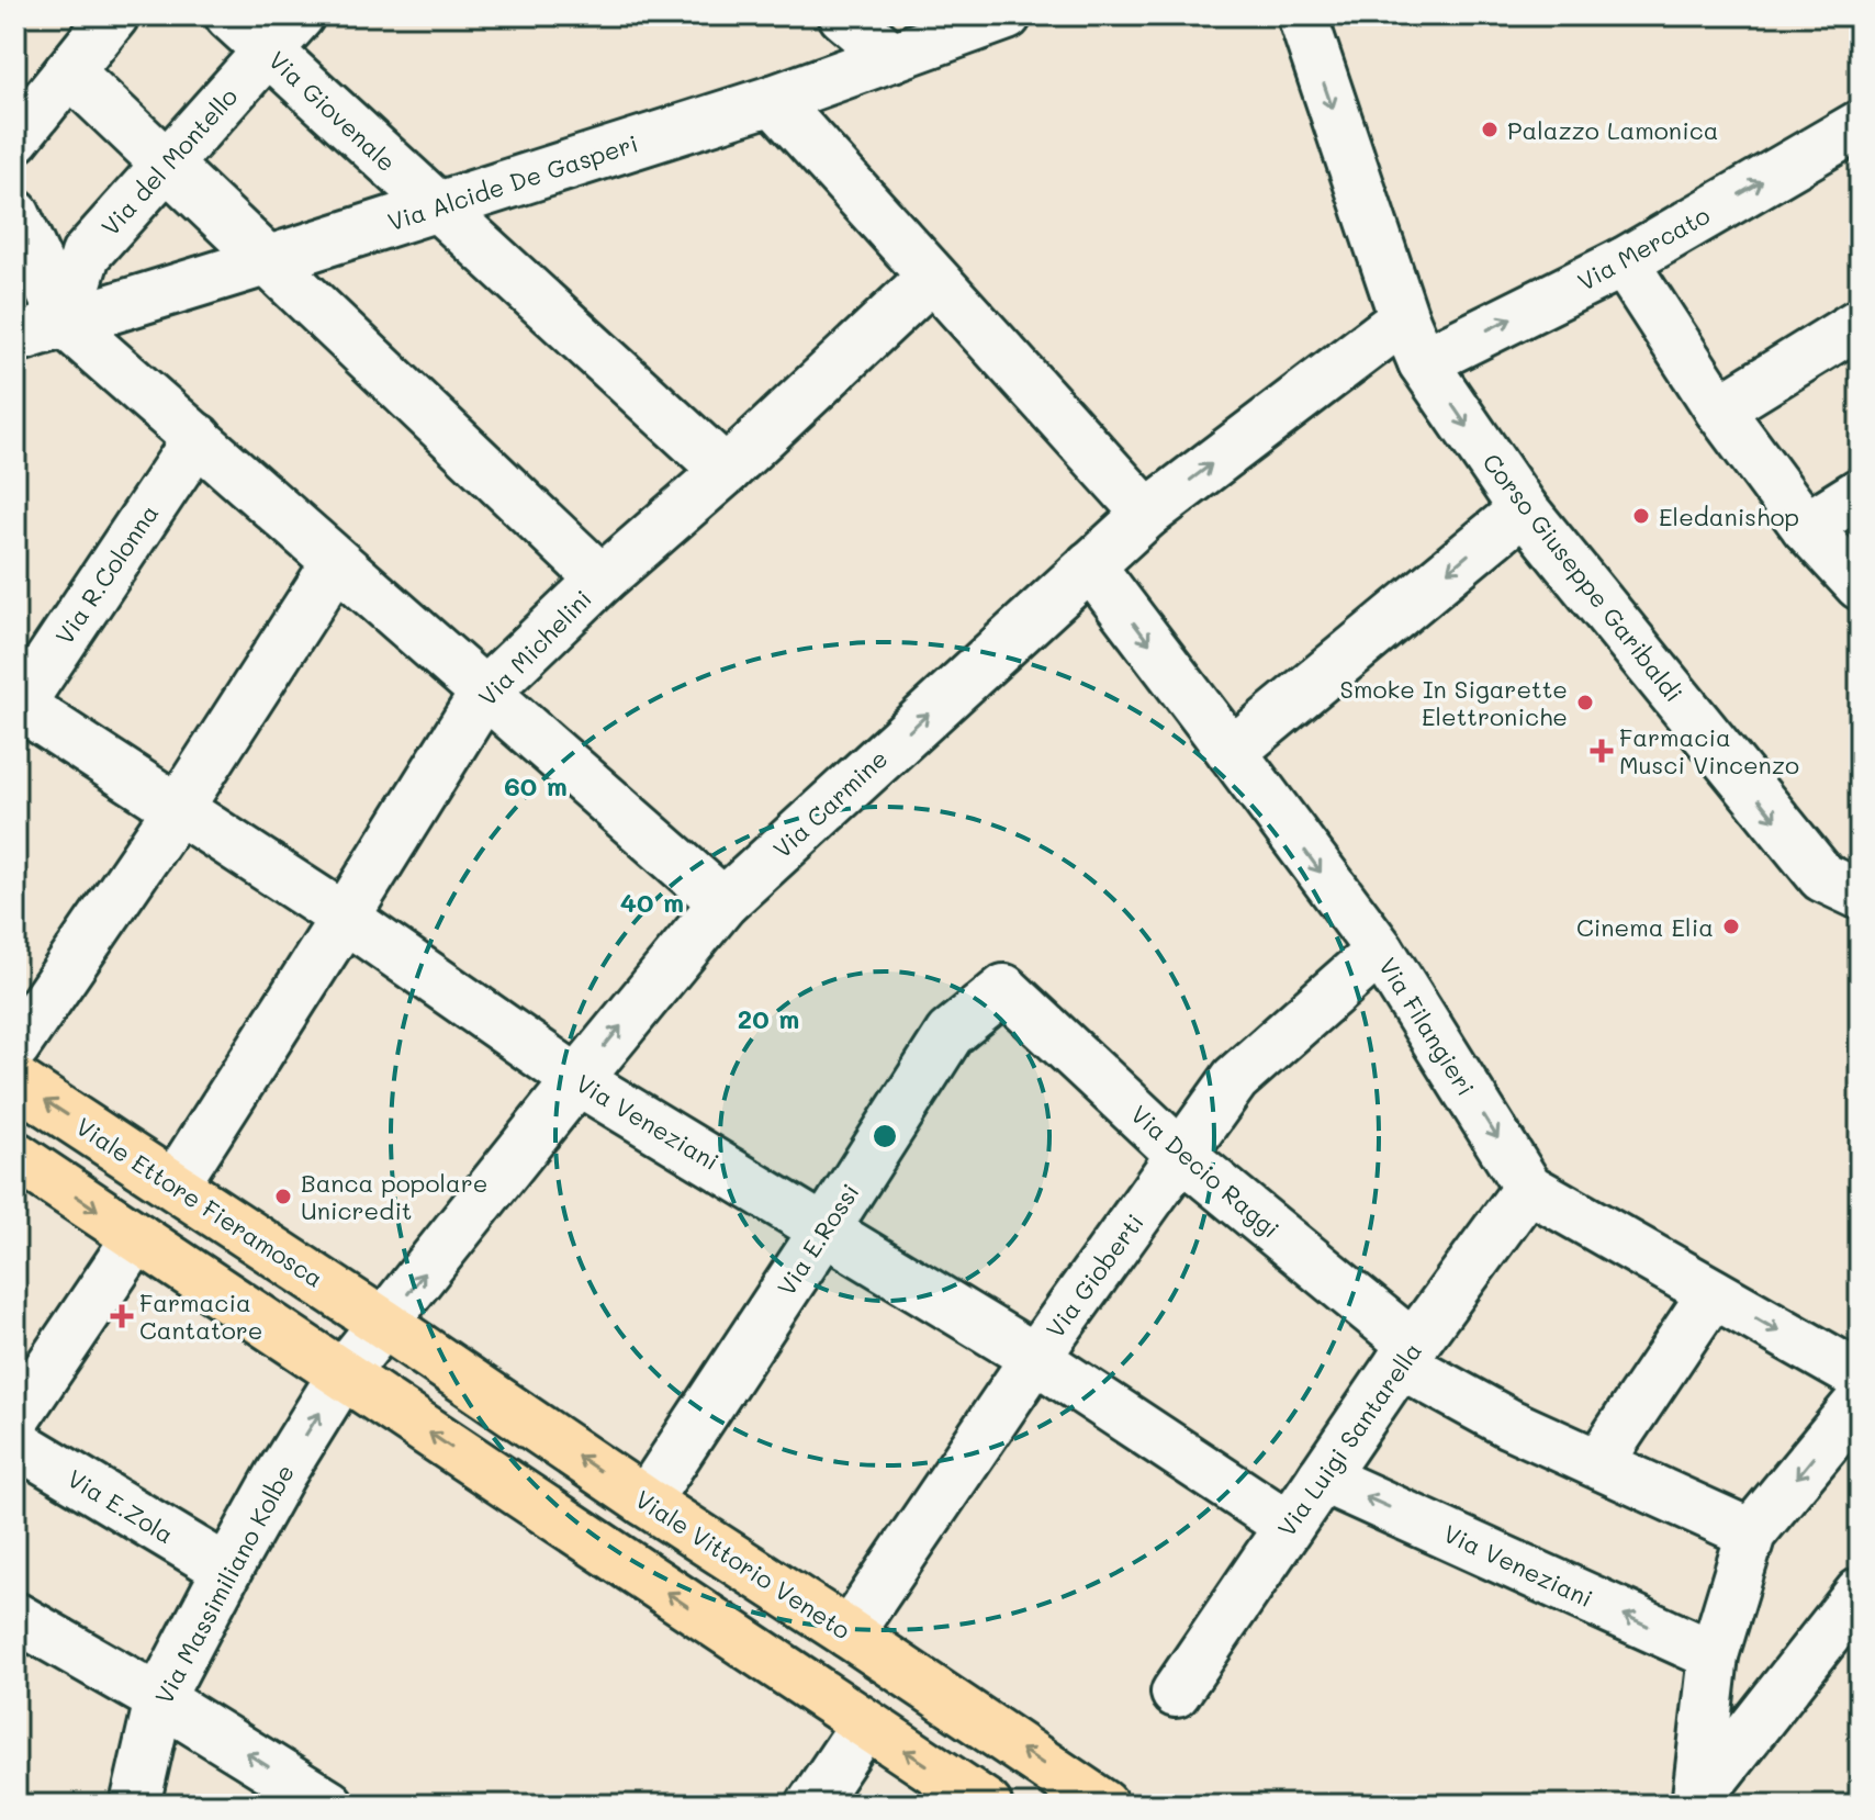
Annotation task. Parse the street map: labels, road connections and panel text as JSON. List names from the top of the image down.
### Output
{
  "streets": {
    "main road": ["Viale Ettore Fieramosca", "Viale Vittorio Veneto"],
    "street": [
      "Via Giovenale",
      "Via del Montello",
      "Via Alcide De Gasperi",
      "Via Mercato",
      "Via R.Colonna",
      "Corso Giuseppe Garibaldi",
      "Via Michelini",
      "Via Carmine",
      "Via Filangieri",
      "Via Veneziani",
      "Via Decio Raggi",
      "Via E.Rossi",
      "Via Gioberti",
      "Via Luigi Santarella",
      "Via E.Zola",
      "Via Massimiliano Kolbe"
    ]
  },
  "crossings": [
    ["Via Giovenale", "Via del Montello"],
    ["Via Giovenale", "Via Alcide De Gasperi"],
    ["Via Giovenale", "Via Michelini"],
    ["Via del Montello", "Via Alcide De Gasperi"],
    ["Via Mercato", "Corso Giuseppe Garibaldi"],
    ["Via R.Colonna", "Via Veneziani"],
    ["Corso Giuseppe Garibaldi", "Via Carmine"],
    ["Via Michelini", "Via Veneziani"],
    ["Via Michelini", "Viale Ettore Fieramosca"],
    ["Via Carmine", "Via Filangieri"],
    ["Via Carmine", "Via Veneziani"],
    ["Via Carmine", "Viale Ettore Fieramosca"],
    ["Via Carmine", "Viale Vittorio Veneto"],
    ["Via Carmine", "Via Massimiliano Kolbe"],
    ["Via Filangieri", "Via Gioberti"],
    ["Via Filangieri", "Via Luigi Santarella"],
    ["Via Veneziani", "Via E.Rossi"],
    ["Via Veneziani", "Via Gioberti"],
    ["Via Veneziani", "Via Luigi Santarella"],
    ["Via Decio Raggi", "Via E.Rossi"],
    ["Via Decio Raggi", "Via Gioberti"],
    ["Via Decio Raggi", "Via Luigi Santarella"],
    ["Viale Ettore Fieramosca", "Viale Vittorio Veneto"],
    ["Via E.Rossi", "Viale Vittorio Veneto"],
    ["Via Gioberti", "Viale Vittorio Veneto"],
    ["Via E.Zola", "Via Massimiliano Kolbe"]
  ],
  "one_way": ["Via Carmine", "Via Filangieri"],
  "places": {
    "other": [
      "Palazzo Lamonica",
      "Eledanishop",
      "Smoke In Sigarette Elettroniche",
      "Cinema Elia",
      "Banca popolare Unicredit"
    ],
    "health": ["Farmacia Musci Vincenzo", "Farmacia Cantatore"]
  },
  "rings": ["60 m", "40 m", "20 m"]
}
